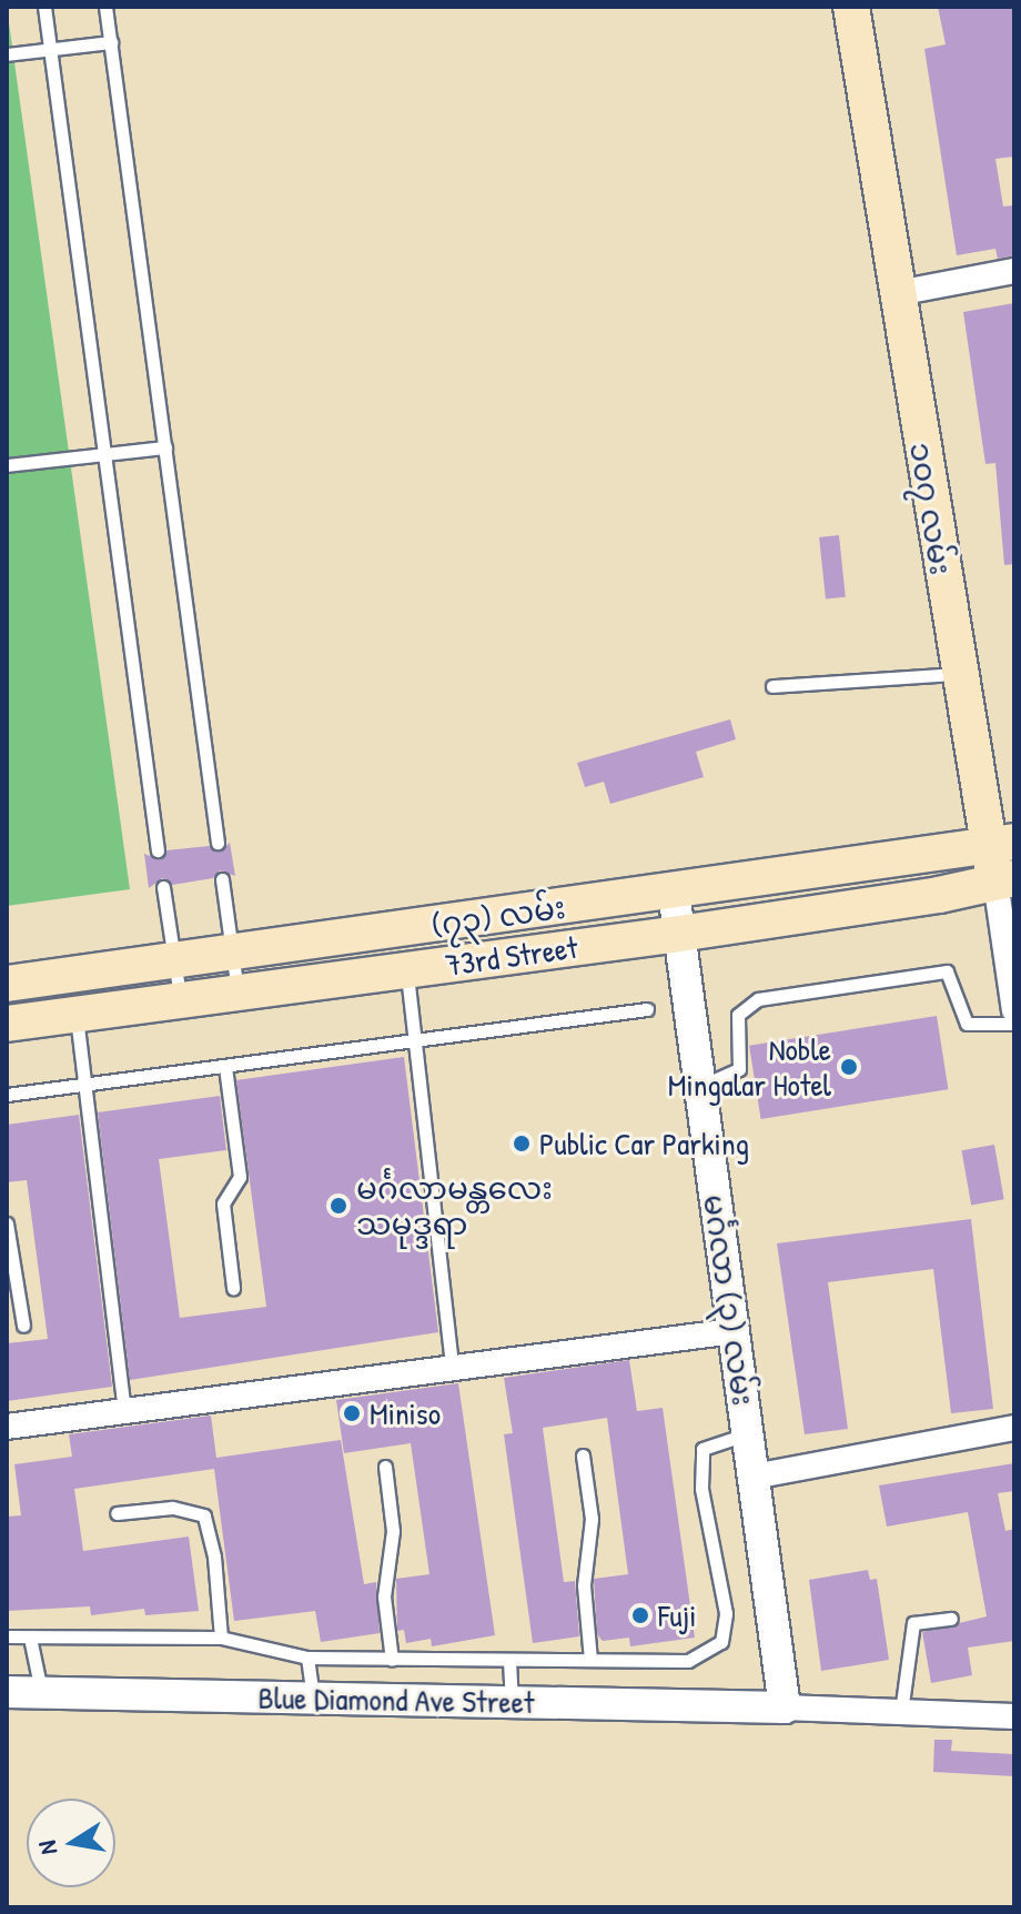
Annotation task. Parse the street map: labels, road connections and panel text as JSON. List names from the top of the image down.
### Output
{
  "streets": {
    "main road": ["၁၀၇ လမ်း", "(၇၃) လမ်း", "73rd Street"],
    "street": ["မင်္ဂလာ (၃) လမ်း", "Blue Diamond Ave Street"]
  },
  "crossings": [
    ["၁၀၇ လမ်း", "(၇၃) လမ်း"],
    ["၁၀၇ လမ်း", "73rd Street"],
    ["(၇၃) လမ်း", "မင်္ဂလာ (၃) လမ်း"],
    ["73rd Street", "မင်္ဂလာ (၃) လမ်း"],
    ["မင်္ဂလာ (၃) လမ်း", "Blue Diamond Ave Street"]
  ],
  "places": [
    "Noble Mingalar Hotel",
    "Public Car Parking",
    "မင်္ဂလာမန္တလေး သမုဒ္ဒရာ",
    "Miniso",
    "Fuji"
  ],
  "north": "left"
}
